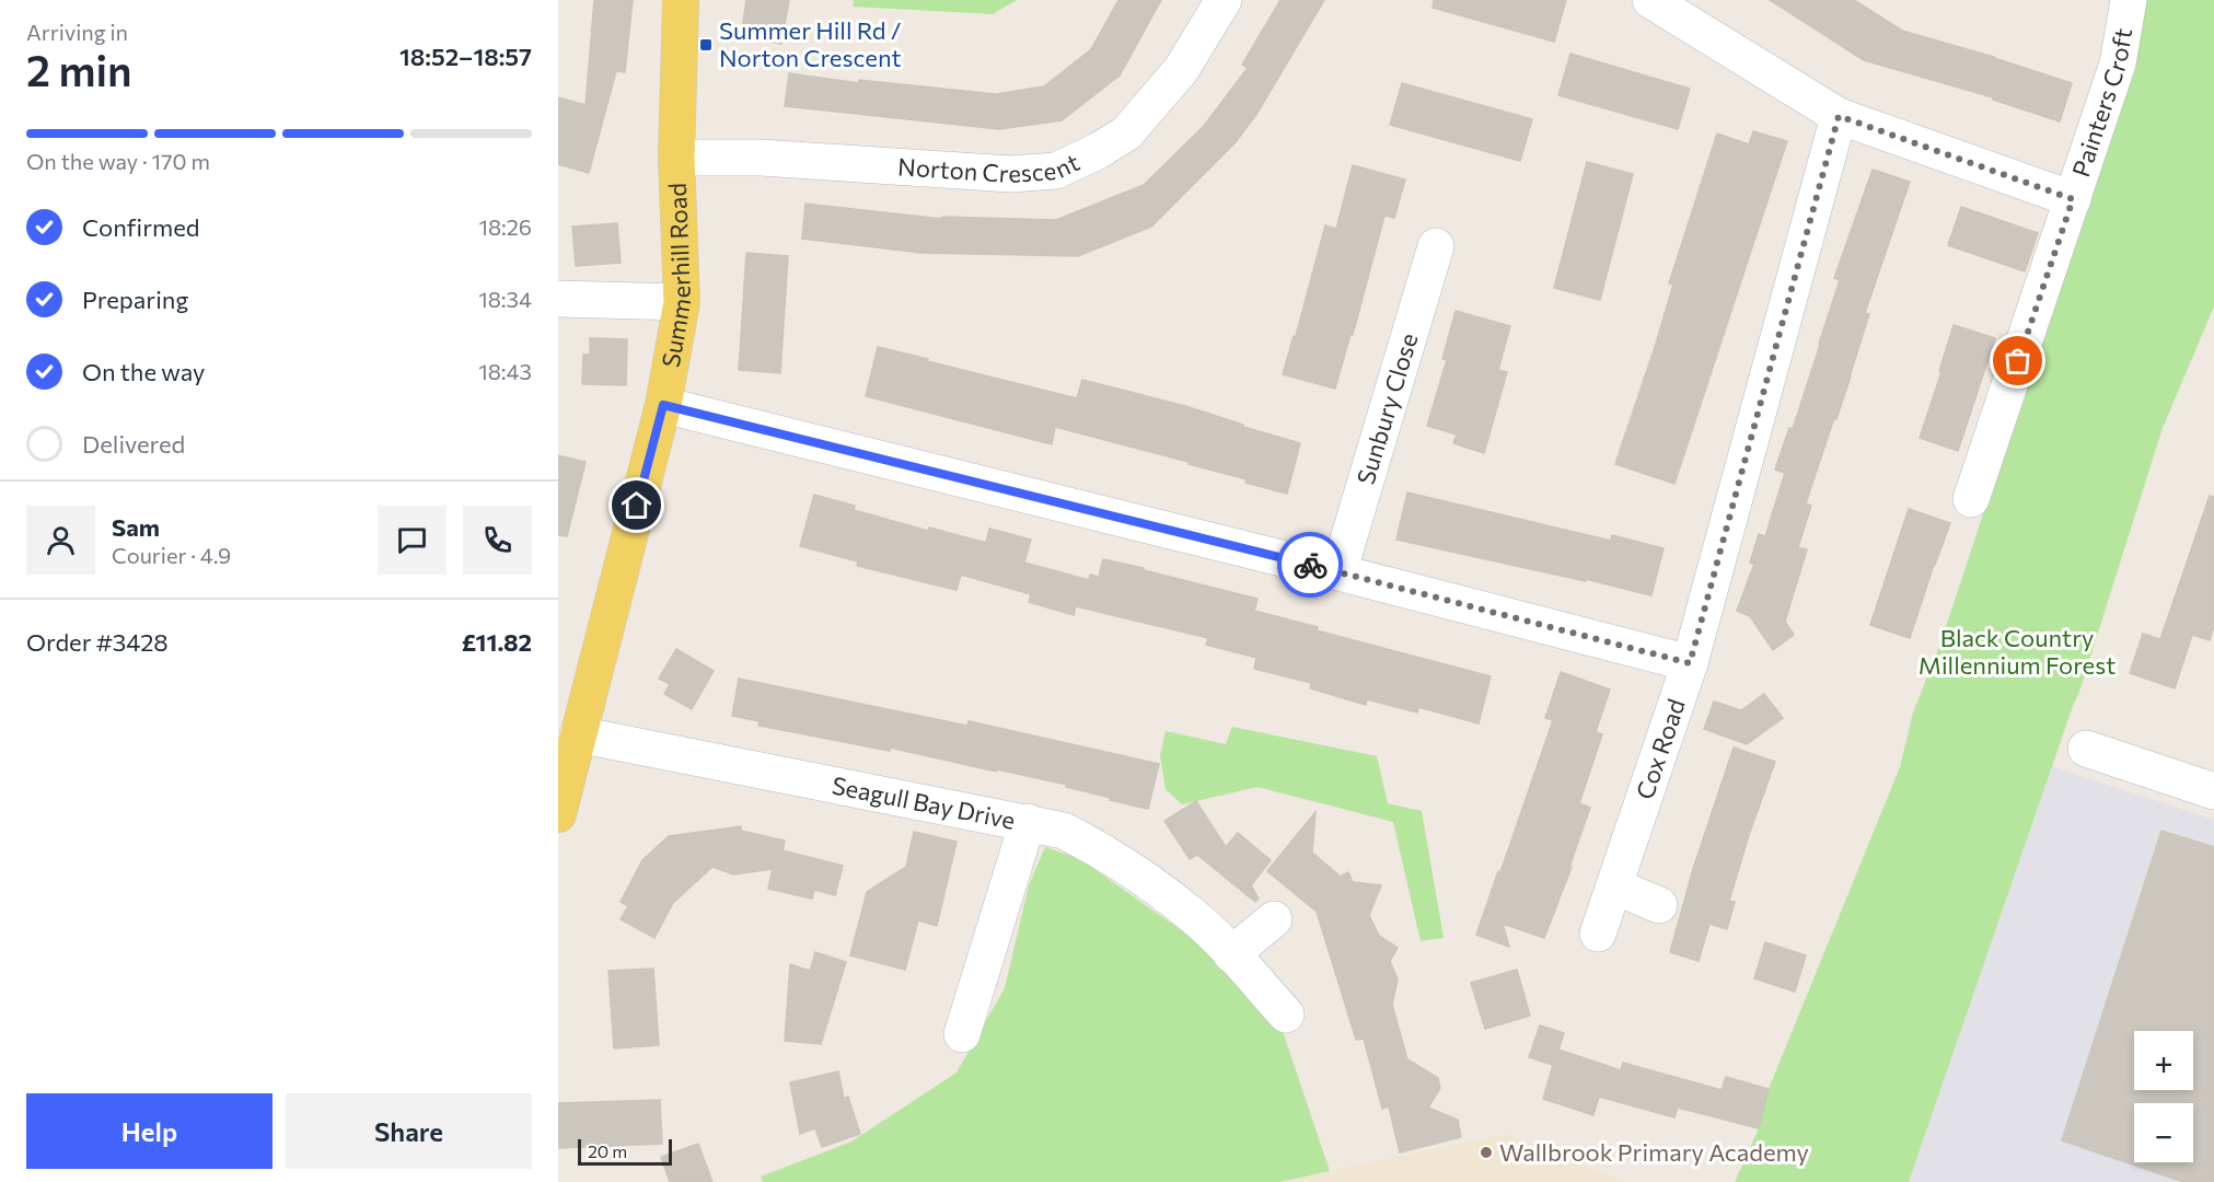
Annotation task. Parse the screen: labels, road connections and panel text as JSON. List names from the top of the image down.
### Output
{
  "streets": {
    "main road": ["Summerhill Road"],
    "street": [
      "Painters Croft",
      "Norton Crescent",
      "Sunbury Close",
      "Cox Road",
      "Seagull Bay Drive"
    ]
  },
  "crossings": [
    ["Norton Crescent", "Summerhill Road"],
    ["Summerhill Road", "Seagull Bay Drive"]
  ],
  "parks": ["Black Country Millennium Forest"],
  "places": {
    "transit": ["Summer Hill Rd / Norton Crescent"],
    "other": ["Wallbrook Primary Academy"]
  },
  "scale_bar": "20 m",
  "page": {
    "heading": ["2 min", "Arriving in", "18:52–18:57"],
    "panel": [
      "Sam",
      "Courier · 4.9",
      "Order #3428",
      "£11.82"
    ],
    "bar": "On the way · 170 m",
    "list": [
      ["Confirmed", "18:26"],
      ["Preparing", "18:34"],
      ["On the way", "18:43"],
      "Delivered"
    ],
    "map_buttons": ["+", "−"],
    "buttons": ["Help", "Share"],
    "scale": "20 m"
  }
}
